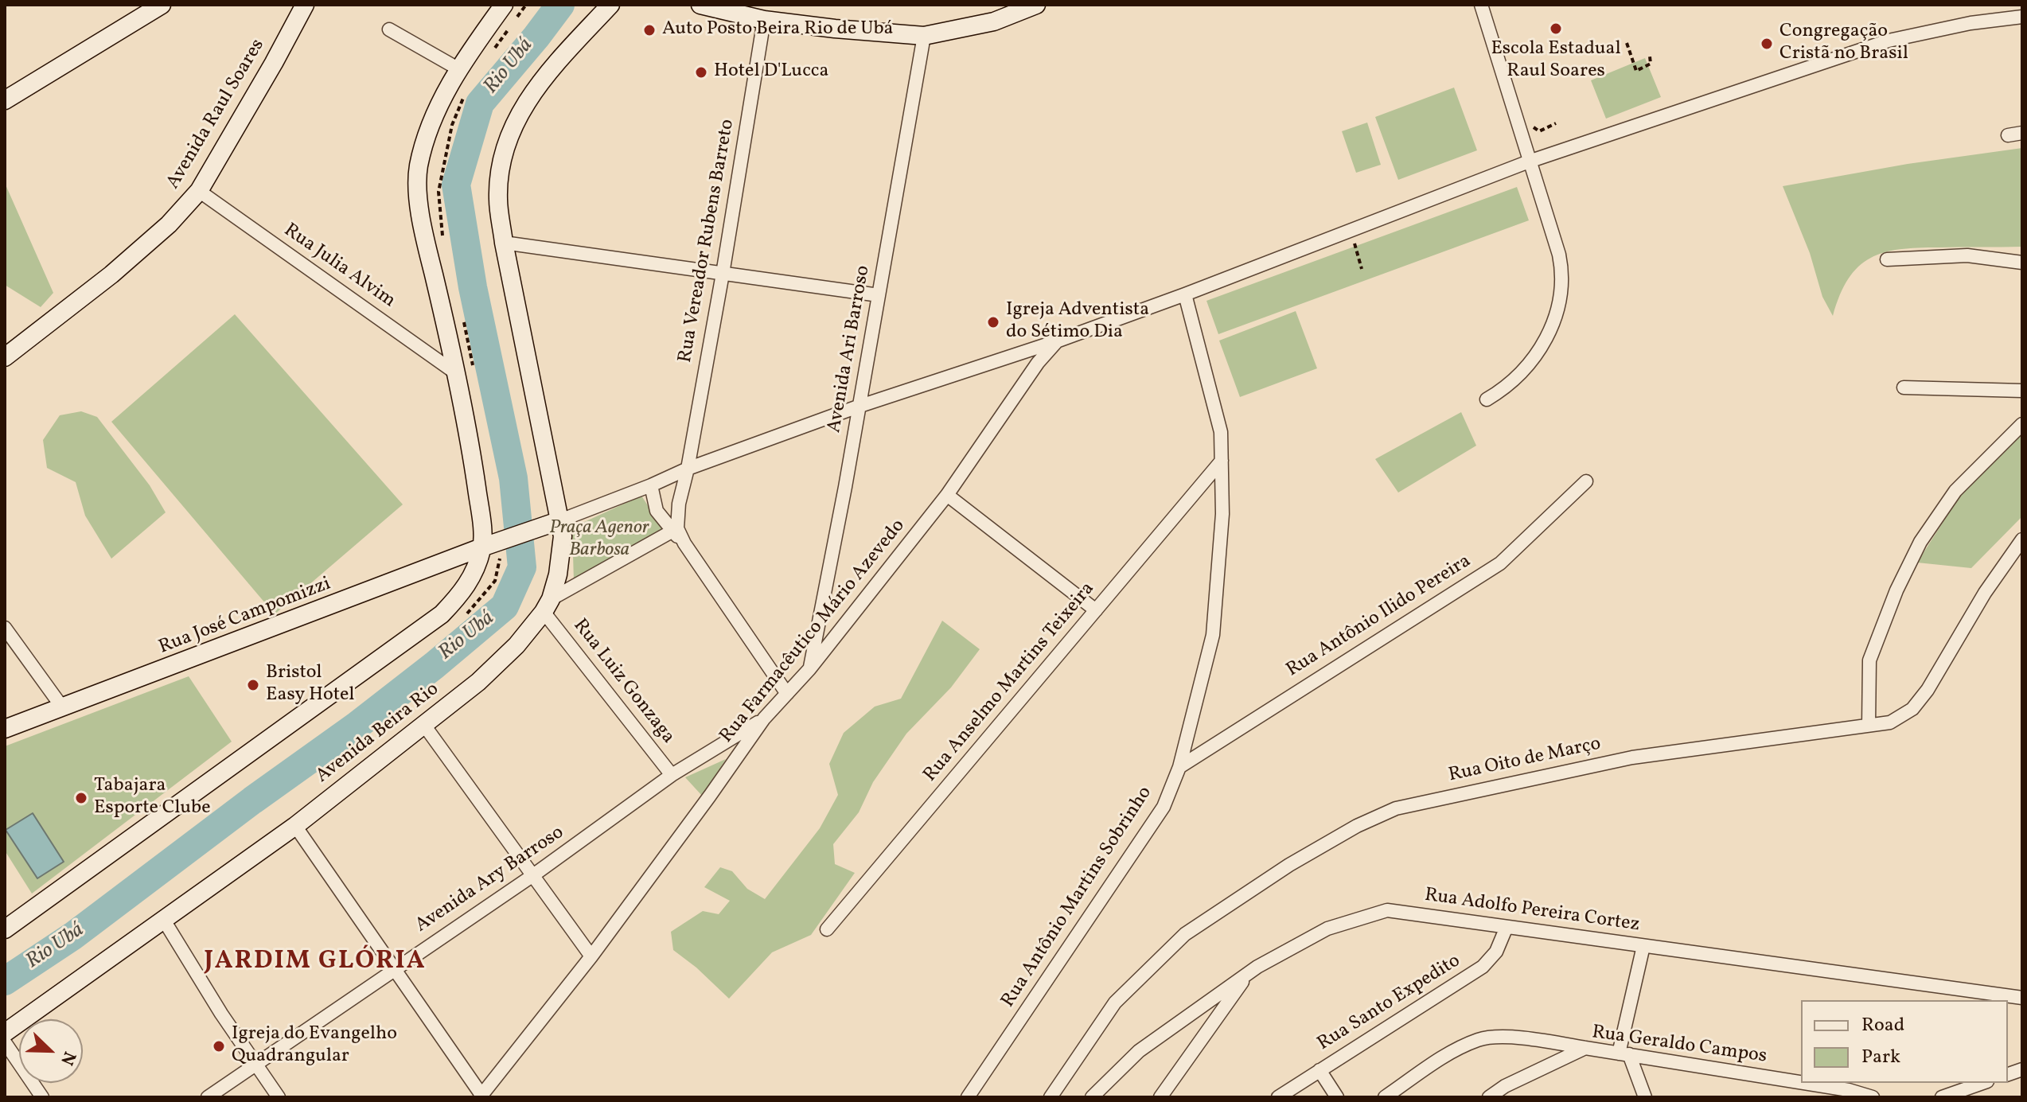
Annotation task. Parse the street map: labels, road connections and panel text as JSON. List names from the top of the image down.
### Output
{
  "streets": {
    "main road": ["Avenida Raul Soares", "Rua José Campomizzi", "Avenida Beira Rio"],
    "street": [
      "Rua Vereador Rubens Barreto",
      "Rua Julia Alvim",
      "Avenida Ari Barroso",
      "Rua Antônio Ilido Pereira",
      "Rua Farmacêutico Mário Azevedo",
      "Rua Luiz Gonzaga",
      "Rua Anselmo Martins Teixeira",
      "Rua Oito de Março",
      "Avenida Ary Barroso",
      "Rua Antônio Martins Sobrinho",
      "Rua Adolfo Pereira Cortez",
      "Rua Santo Expedito",
      "Rua Geraldo Campos"
    ]
  },
  "crossings": [
    ["Avenida Raul Soares", "Rua Julia Alvim"],
    ["Avenida Ari Barroso", "Rua Farmacêutico Mário Azevedo"],
    ["Rua José Campomizzi", "Avenida Beira Rio"],
    ["Rua Antônio Ilido Pereira", "Rua Antônio Martins Sobrinho"],
    ["Rua Farmacêutico Mário Azevedo", "Avenida Ary Barroso"],
    ["Rua Luiz Gonzaga", "Avenida Beira Rio"],
    ["Rua Luiz Gonzaga", "Avenida Ary Barroso"],
    ["Rua Anselmo Martins Teixeira", "Rua Antônio Martins Sobrinho"],
    ["Rua Adolfo Pereira Cortez", "Rua Santo Expedito"]
  ],
  "districts": ["JARDIM GLÓRIA"],
  "water": ["Rio Ubá"],
  "parks": ["Praça Agenor Barbosa"],
  "places": [
    "Escola Estadual Raul Soares",
    "Auto Posto Beira Rio de Ubá",
    "Congregação Cristã no Brasil",
    "Hotel D'Lucca",
    "Igreja Adventista do Sétimo Dia",
    "Bristol Easy Hotel",
    "Tabajara Esporte Clube",
    "Igreja do Evangelho Quadrangular"
  ],
  "legend": ["Road", "Park"],
  "north": "bottom right"
}
